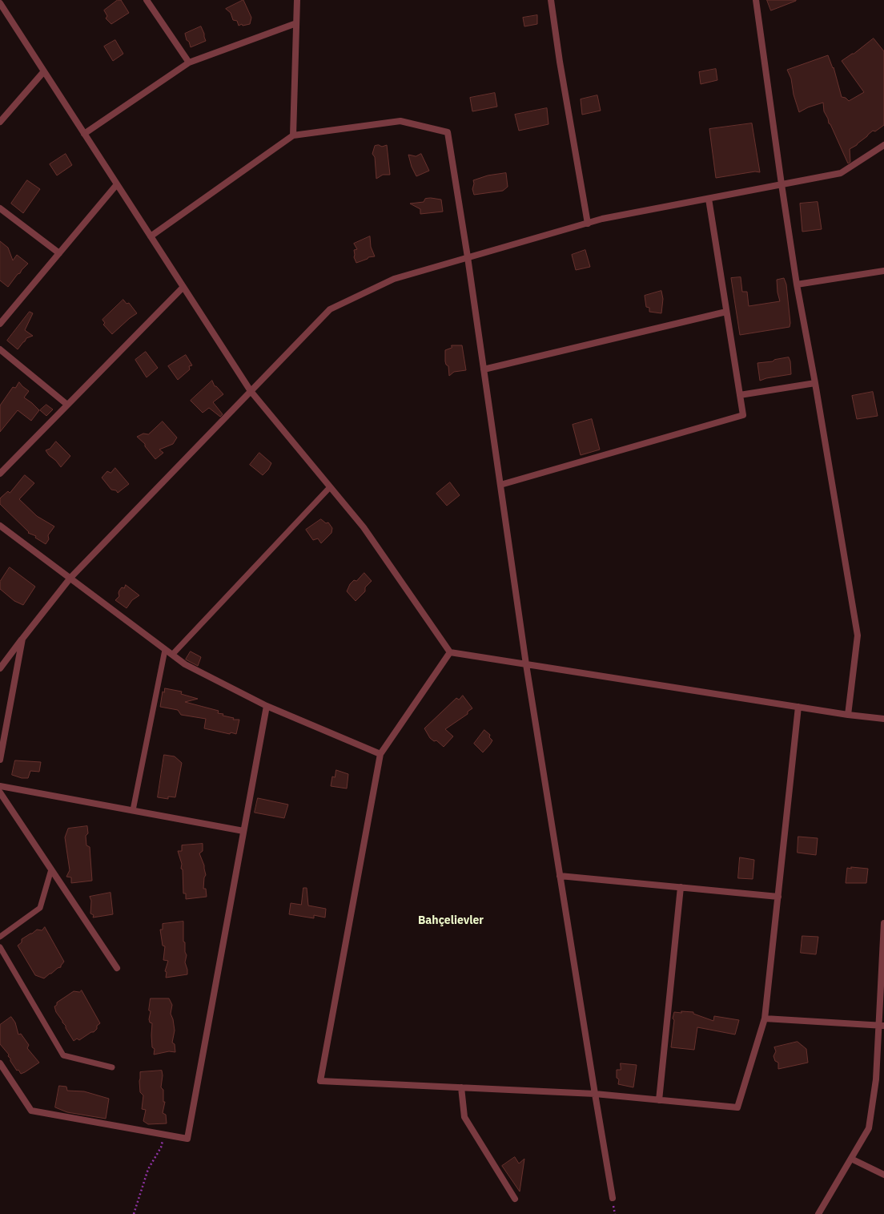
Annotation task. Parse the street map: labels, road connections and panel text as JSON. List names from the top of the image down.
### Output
{
  "districts": ["Bahçelievler"]
}
